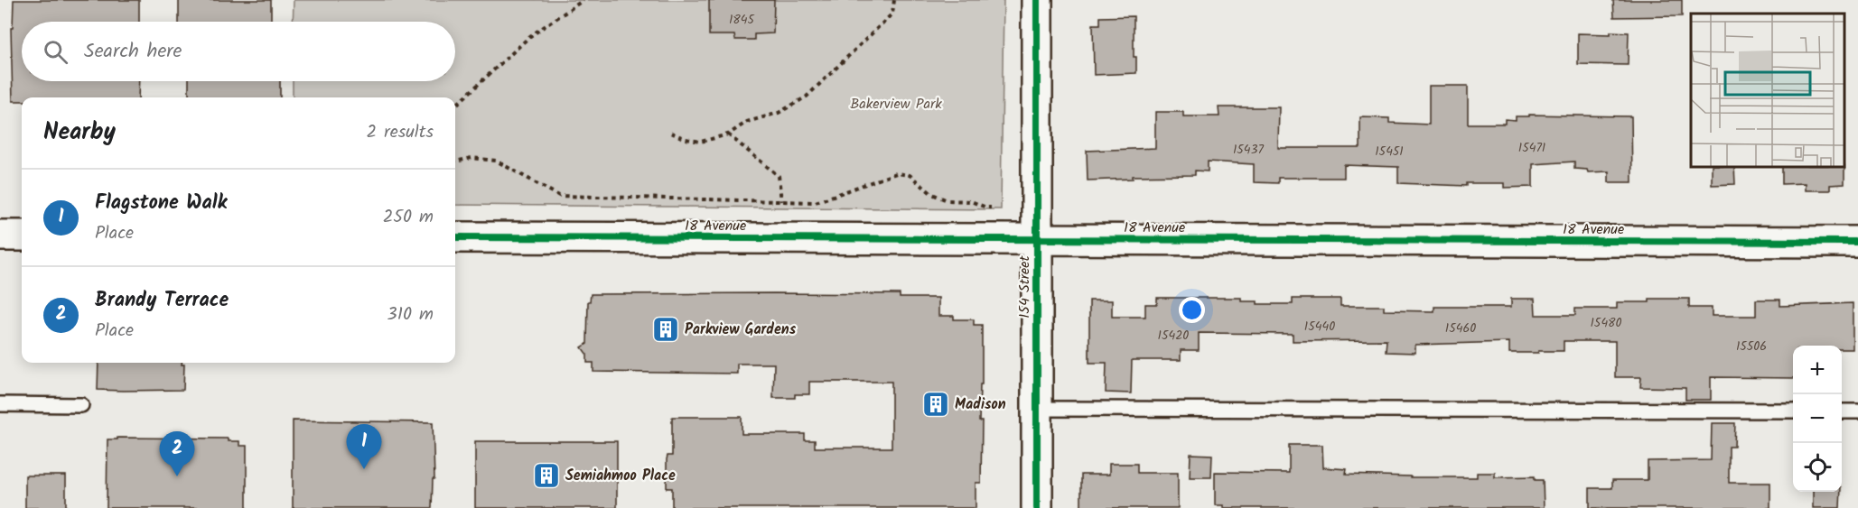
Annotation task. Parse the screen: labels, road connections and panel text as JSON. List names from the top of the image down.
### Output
{
  "streets": {
    "street": ["18 Avenue", "154 Street"]
  },
  "crossings": [
    ["18 Avenue", "154 Street"]
  ],
  "parks": ["Bakerview Park"],
  "places": {
    "building": ["Parkview Gardens", "Madison", "Semiahmoo Place"]
  },
  "house_numbers": [
    "1845",
    "15471",
    "15437",
    "15451",
    "15480",
    "15440",
    "15460",
    "15420",
    "15506"
  ],
  "page": {
    "search": "Search here",
    "heading": ["Nearby", "2 results"],
    "list": [
      {
        "mark": "1",
        "name": "Flagstone Walk",
        "note": "Place",
        "value": "250 m"
      },
      {
        "mark": "2",
        "name": "Brandy Terrace",
        "note": "Place",
        "value": "310 m"
      }
    ],
    "map_buttons": ["+", "−"],
    "pins": ["1", "2"]
  }
}
